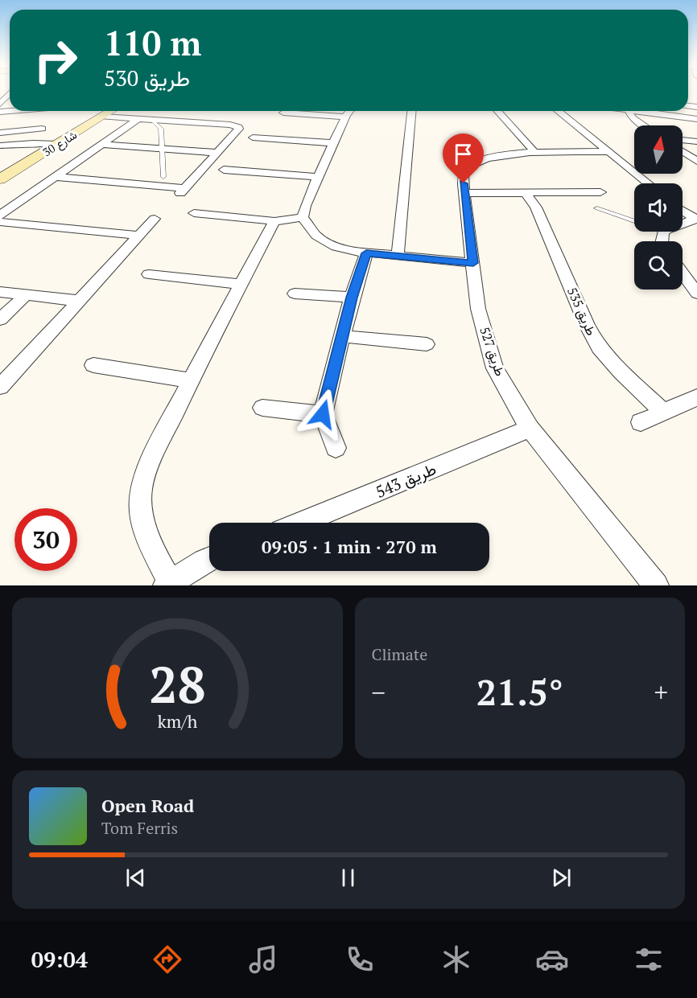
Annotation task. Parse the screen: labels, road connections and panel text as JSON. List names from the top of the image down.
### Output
{
  "streets": {
    "street": [
      "شارع 30",
      "طريق 535",
      "طريق 527",
      "طريق 543"
    ]
  },
  "crossings": [
    ["طريق 527", "طريق 543"]
  ],
  "north": "top",
  "page": {
    "turn": ["110 m", "طريق 530"],
    "limit": "30",
    "trip": "09:05 · 1 min · 270 m",
    "tile": "Climate",
    "heat": ["−", "21.5°", "+"],
    "song": ["Open Road", "Tom Ferris"],
    "tabs": "09:04",
    "gauge": ["28", "km/h"]
  }
}
